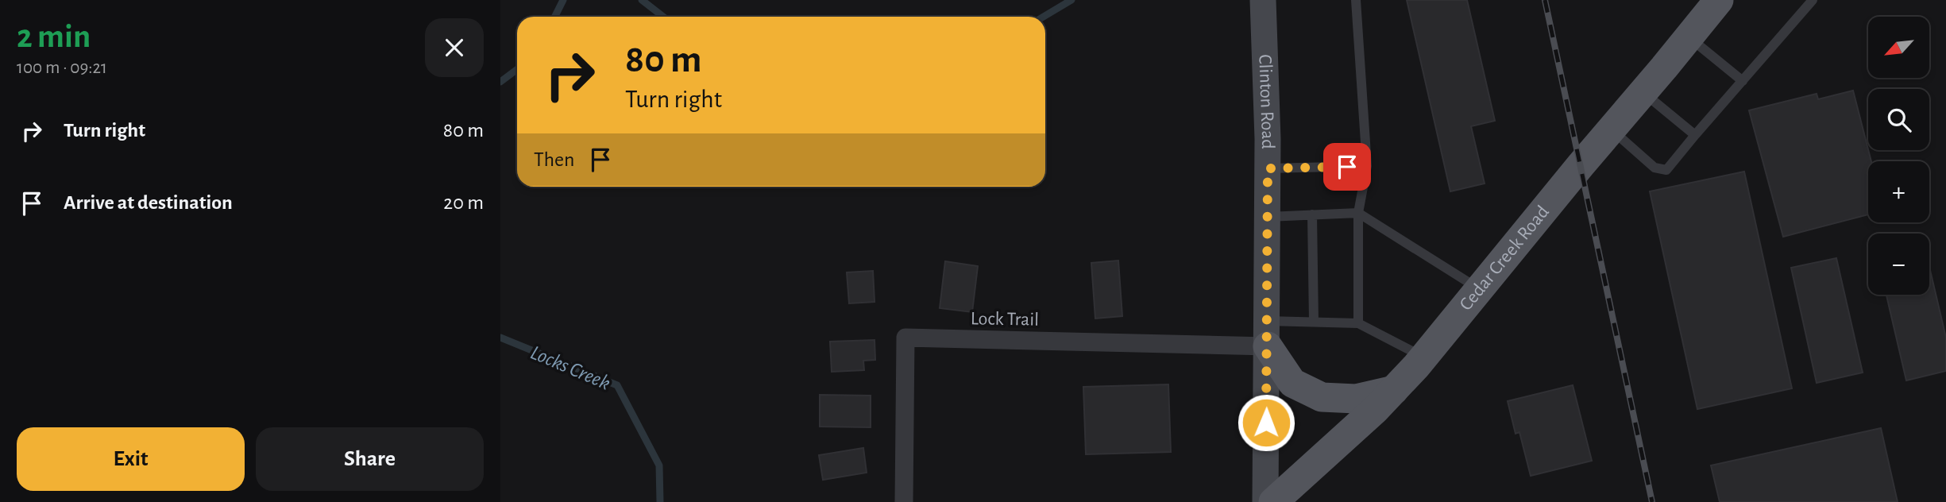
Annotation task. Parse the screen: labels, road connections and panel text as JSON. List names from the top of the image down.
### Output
{
  "streets": {
    "main road": ["Clinton Road", "Cedar Creek Road"],
    "street": ["Lock Trail"]
  },
  "crossings": [
    ["Clinton Road", "Lock Trail"]
  ],
  "water": ["Locks Creek"],
  "north": "bottom left",
  "page": {
    "heading": ["2 min", "100 m · 09:21"],
    "map_buttons": ["+", "−"],
    "turn": ["80 m", "Turn right"],
    "list": [
      {
        "name": "Turn right",
        "value": "80 m"
      },
      {
        "name": "Arrive at destination",
        "value": "20 m"
      }
    ],
    "then": "Then",
    "buttons": ["Exit", "Share"]
  }
}
